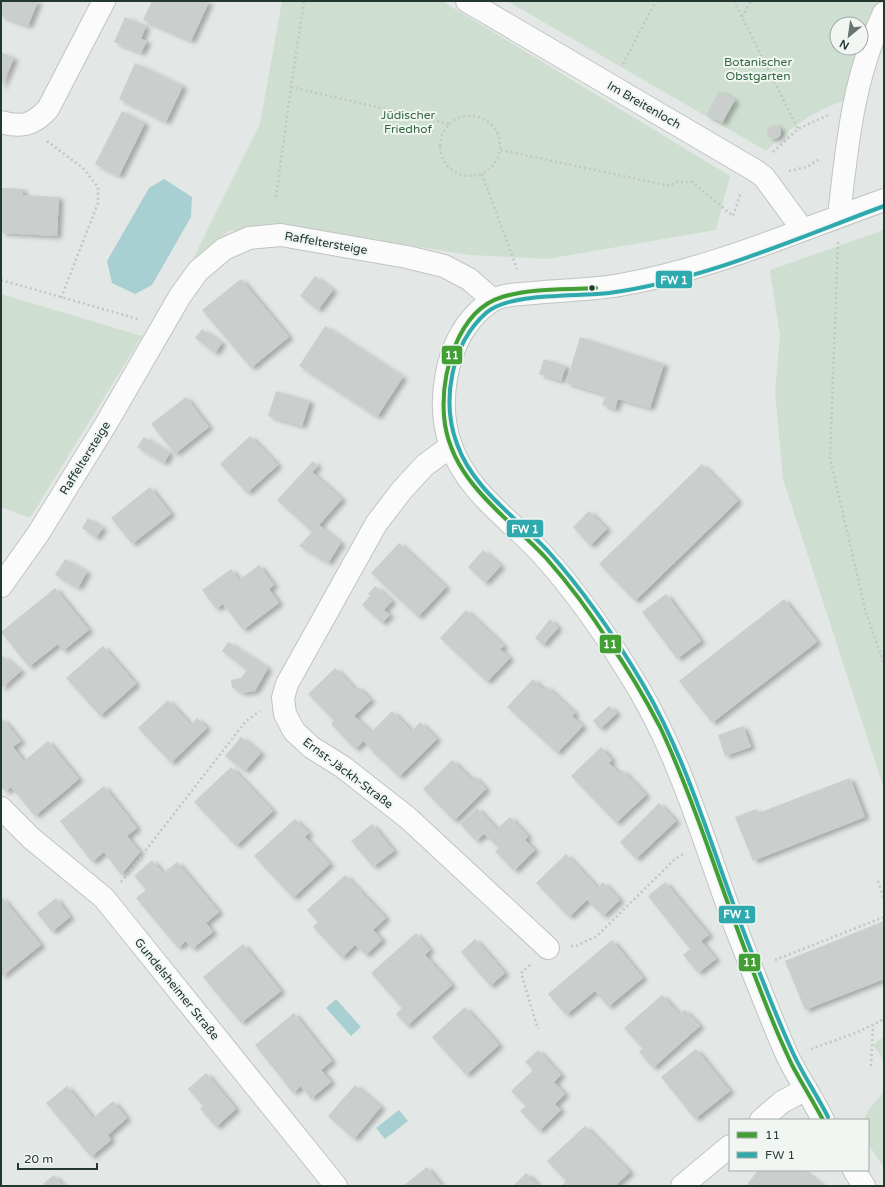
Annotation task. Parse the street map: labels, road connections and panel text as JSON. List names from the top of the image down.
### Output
{
  "streets": {
    "street": [
      "Im Breitenloch",
      "Raffeltersteige",
      "Ernst-Jäckh-Straße",
      "Gundelsheimer Straße"
    ]
  },
  "parks": ["Botanischer Obstgarten", "Jüdischer Friedhof"],
  "lines": ["transit line 11"],
  "legend": ["11", "FW 1"],
  "scale_bar": "20 m",
  "north": "bottom left"
}
